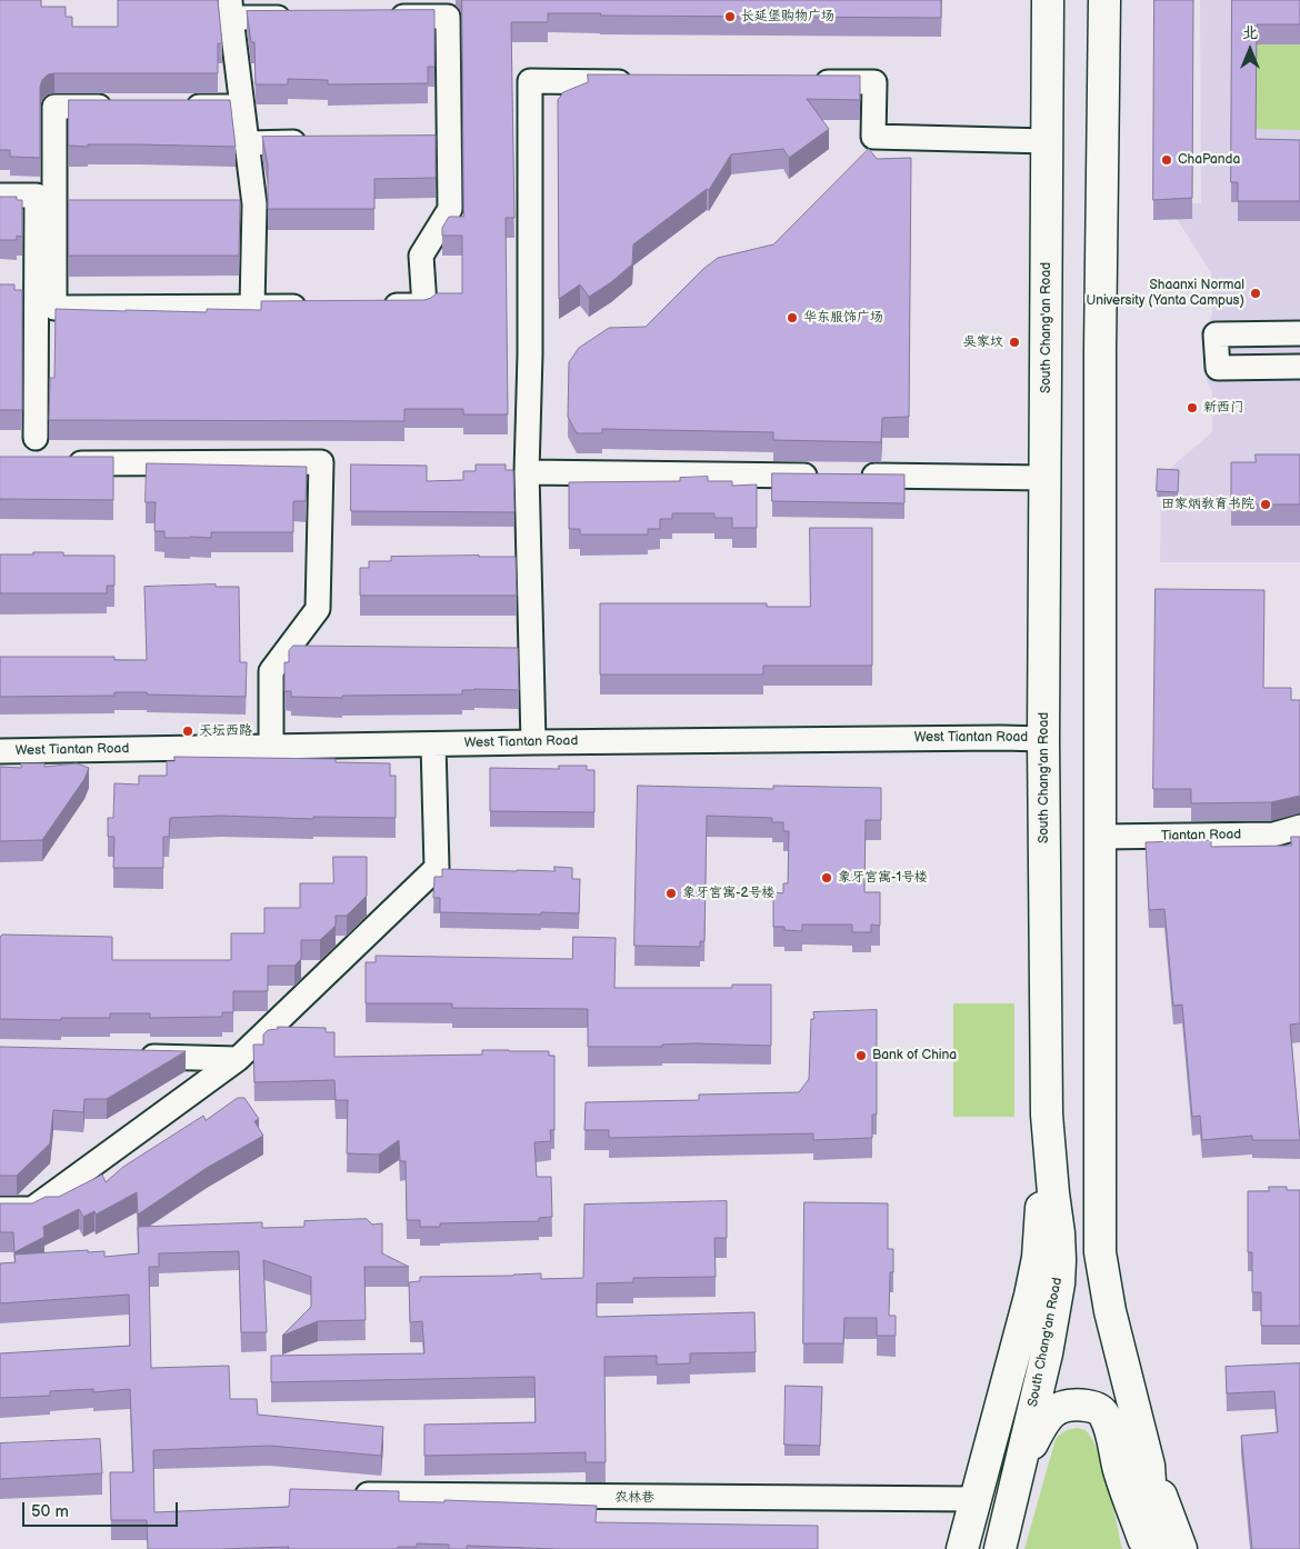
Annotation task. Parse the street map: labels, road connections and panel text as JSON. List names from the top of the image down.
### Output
{
  "streets": {
    "main road": ["South Chang'an Road"],
    "street": ["West Tiantan Road", "Tiantan Road", "农林巷"]
  },
  "crossings": [
    ["South Chang'an Road", "West Tiantan Road"]
  ],
  "places": [
    "长延堡购物广场",
    "ChaPanda",
    "Shaanxi Normal University (Yanta Campus)",
    "华东服饰广场",
    "吴家坟",
    "新西门",
    "田家炳教育书院",
    "天坛西路",
    "象牙宫寓-1号楼",
    "象牙宫寓-2号楼",
    "Bank of China"
  ],
  "scale_bar": "50 m",
  "north": "top"
}
